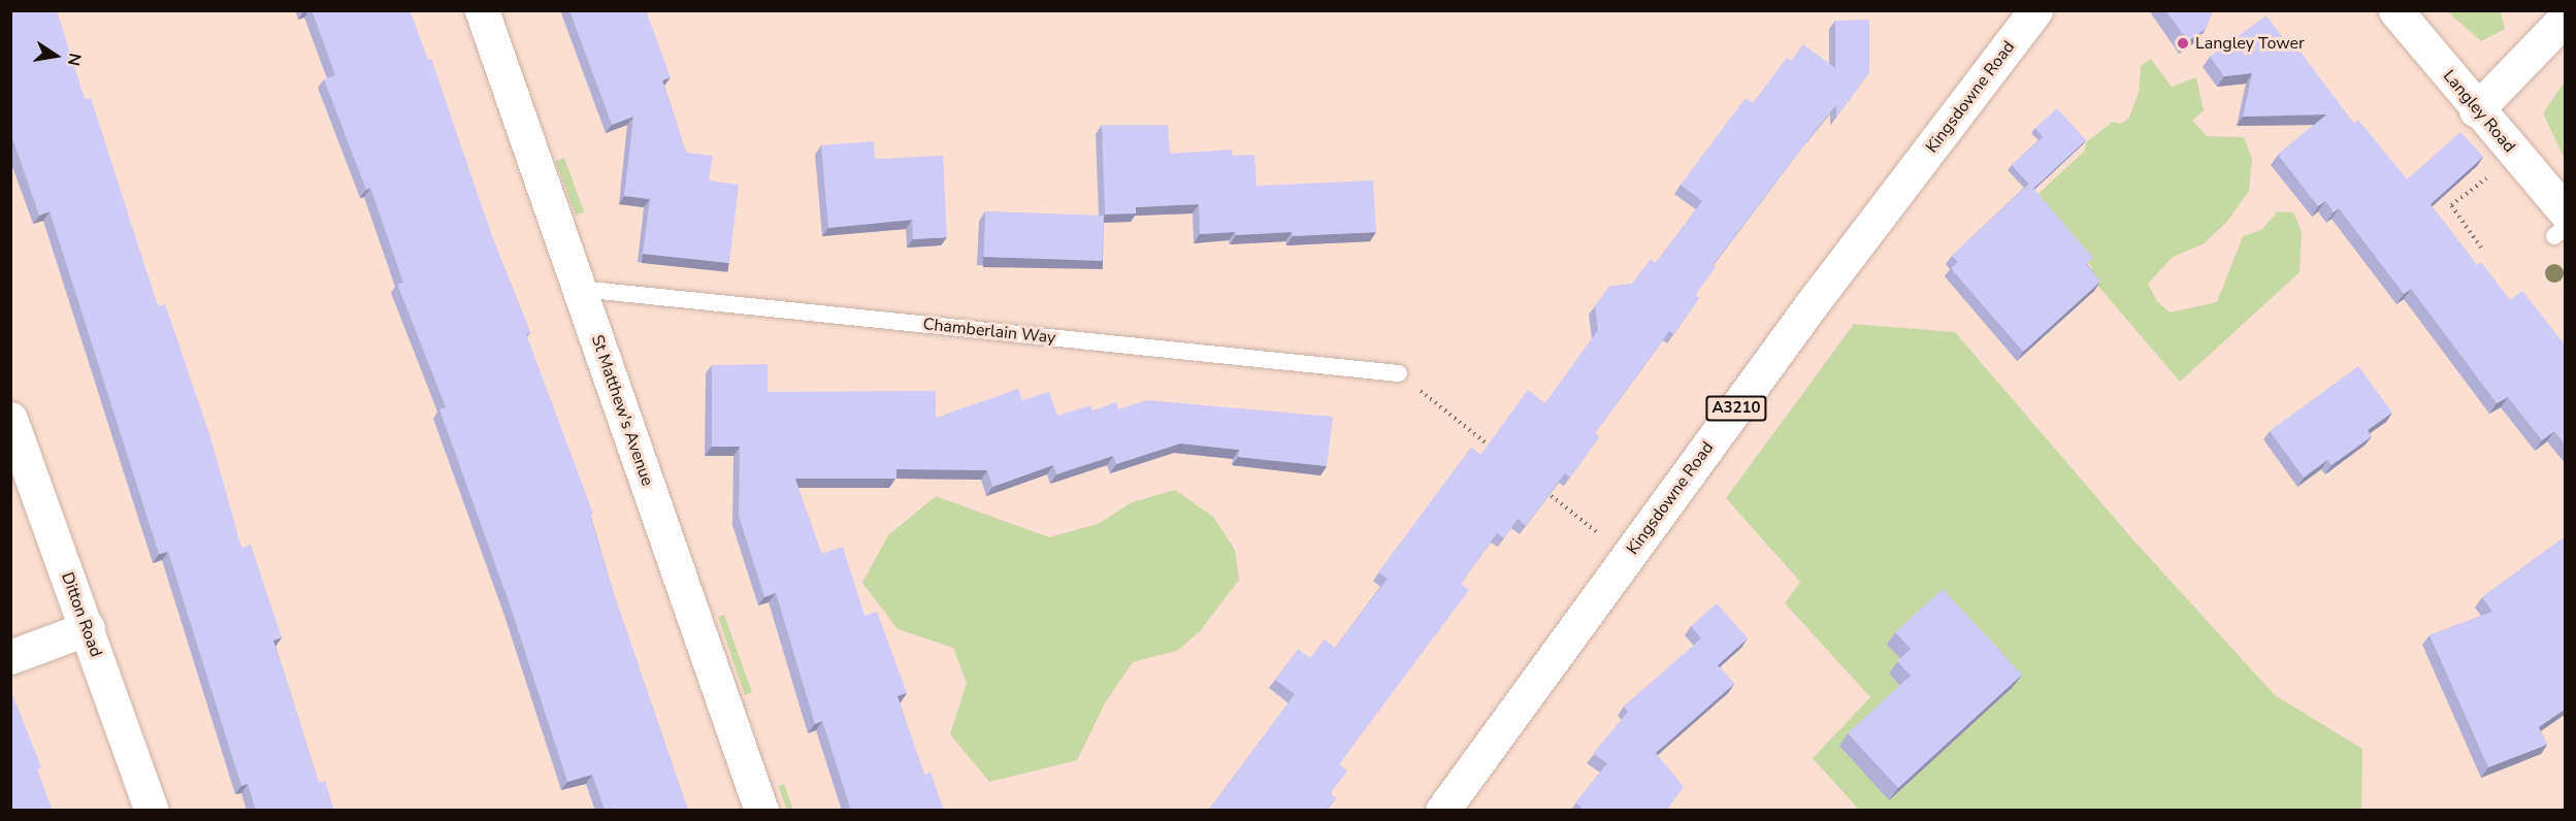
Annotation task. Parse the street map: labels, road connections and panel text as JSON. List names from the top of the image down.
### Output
{
  "streets": {
    "main road": [
      "Kingsdowne Road",
      "Langley Road",
      "A3210",
      "St Matthew's Avenue",
      "Ditton Road"
    ],
    "lane": ["Chamberlain Way"]
  },
  "crossings": [
    ["Chamberlain Way", "St Matthew's Avenue"]
  ],
  "places": ["Langley Tower"],
  "north": "right"
}
